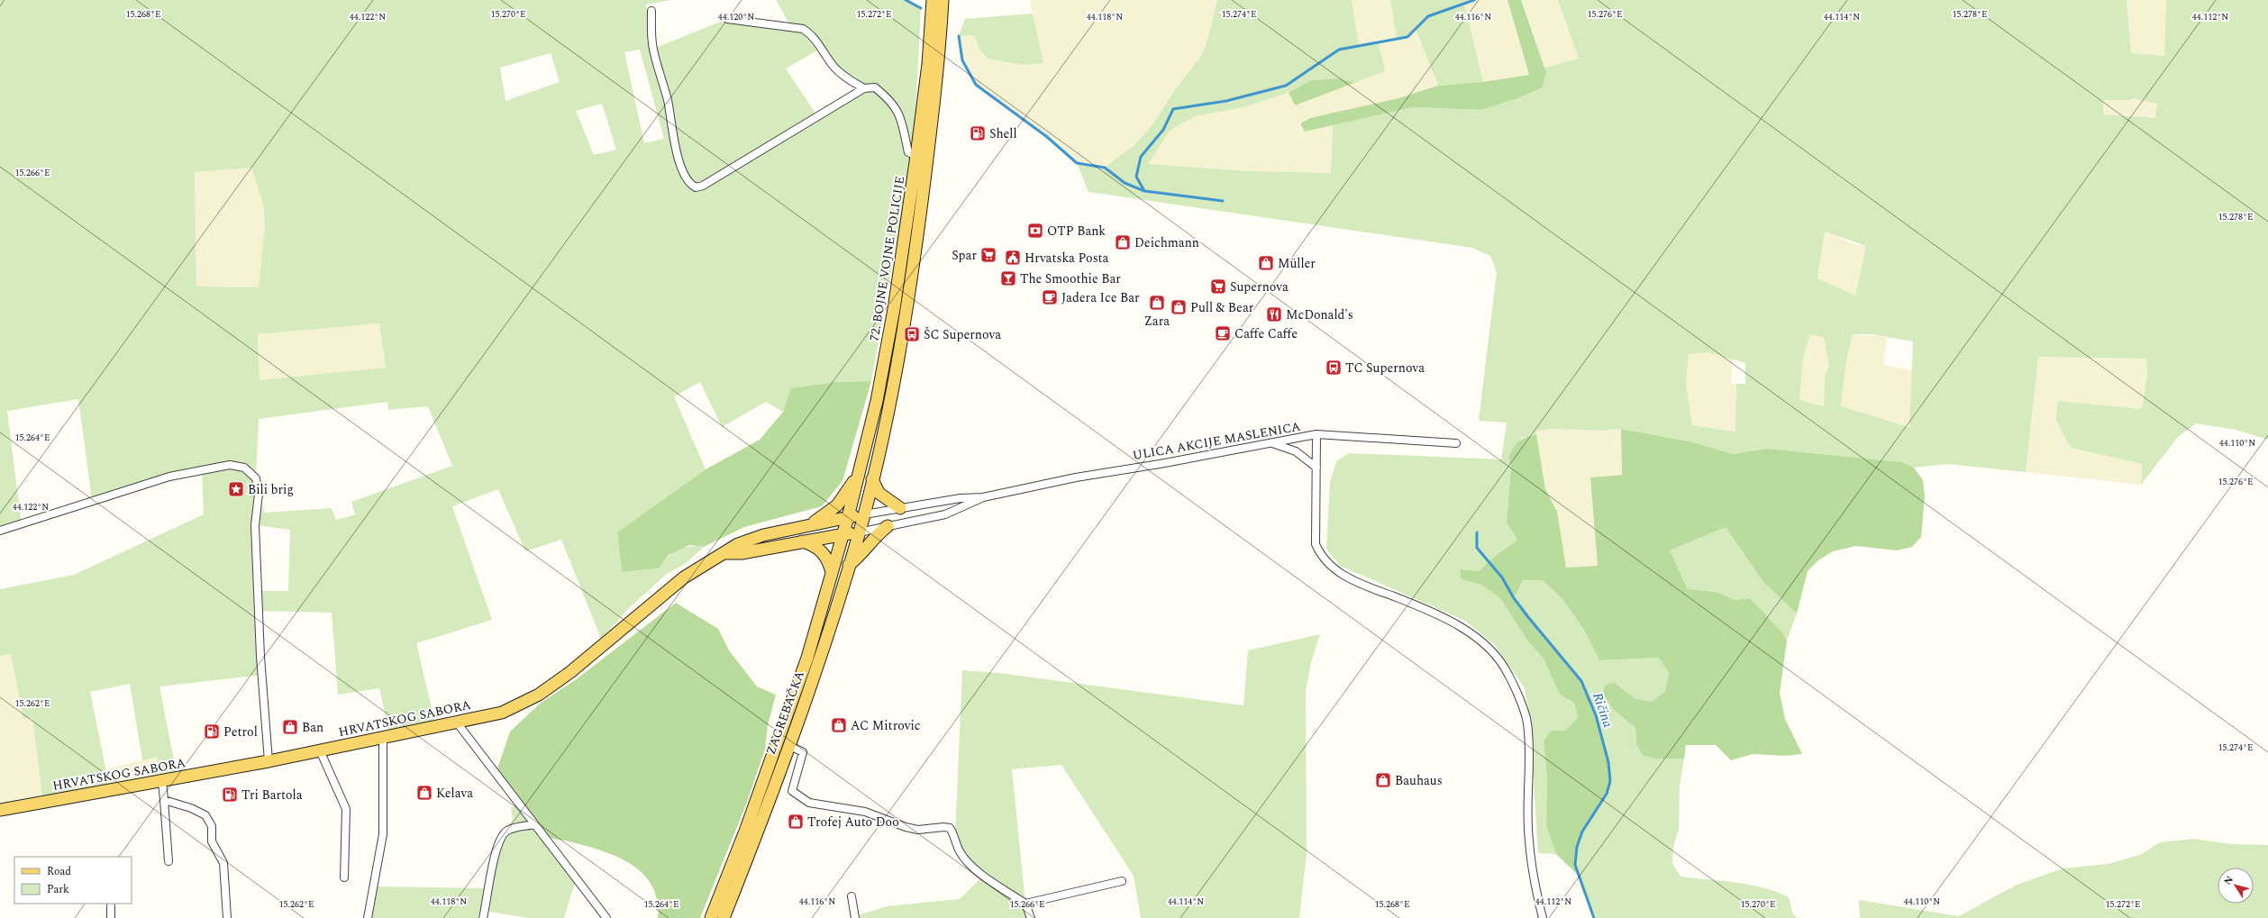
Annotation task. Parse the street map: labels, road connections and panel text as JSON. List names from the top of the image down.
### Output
{
  "streets": {
    "main road": ["72. BOJNE VOJNE POLICIJE", "ZAGREBAČKA", "HRVATSKOG SABORA"],
    "street": ["ULICA AKCIJE MASLENICA"]
  },
  "crossings": [
    ["72. BOJNE VOJNE POLICIJE", "ULICA AKCIJE MASLENICA"],
    ["72. BOJNE VOJNE POLICIJE", "ZAGREBAČKA"],
    ["72. BOJNE VOJNE POLICIJE", "HRVATSKOG SABORA"],
    ["ULICA AKCIJE MASLENICA", "ZAGREBAČKA"],
    ["ULICA AKCIJE MASLENICA", "HRVATSKOG SABORA"],
    ["ZAGREBAČKA", "HRVATSKOG SABORA"]
  ],
  "water": ["Ričina"],
  "places": {
    "fuel station": ["Shell", "Petrol", "Tri Bartola"],
    "bank": ["OTP Bank"],
    "shop": [
      "Deichmann",
      "Müller",
      "Zara",
      "Pull & Bear",
      "AC Mitrovic",
      "Ban",
      "Bauhaus",
      "Kelava",
      "Trofej Auto Doo"
    ],
    "supermarket": ["Spar", "Supernova"],
    "public building": ["Hrvatska Posta"],
    "bar": ["The Smoothie Bar"],
    "cafe": ["Jadera Ice Bar", "Caffe Caffe"],
    "restaurant": ["McDonald's"],
    "bus stop": ["ŠC Supernova", "TC Supernova"],
    "place": ["Bili brig"]
  },
  "legend": ["Road", "Park"],
  "north": "top left",
  "coordinates": [
    "15.268°E",
    "15.270°E",
    "15.272°E",
    "15.274°E",
    "15.276°E",
    "15.278°E",
    "44.122°N",
    "44.120°N",
    "44.118°N",
    "44.116°N",
    "44.114°N",
    "44.112°N",
    "15.266°E",
    "15.264°E",
    "44.110°N",
    "15.262°E"
  ]
}
